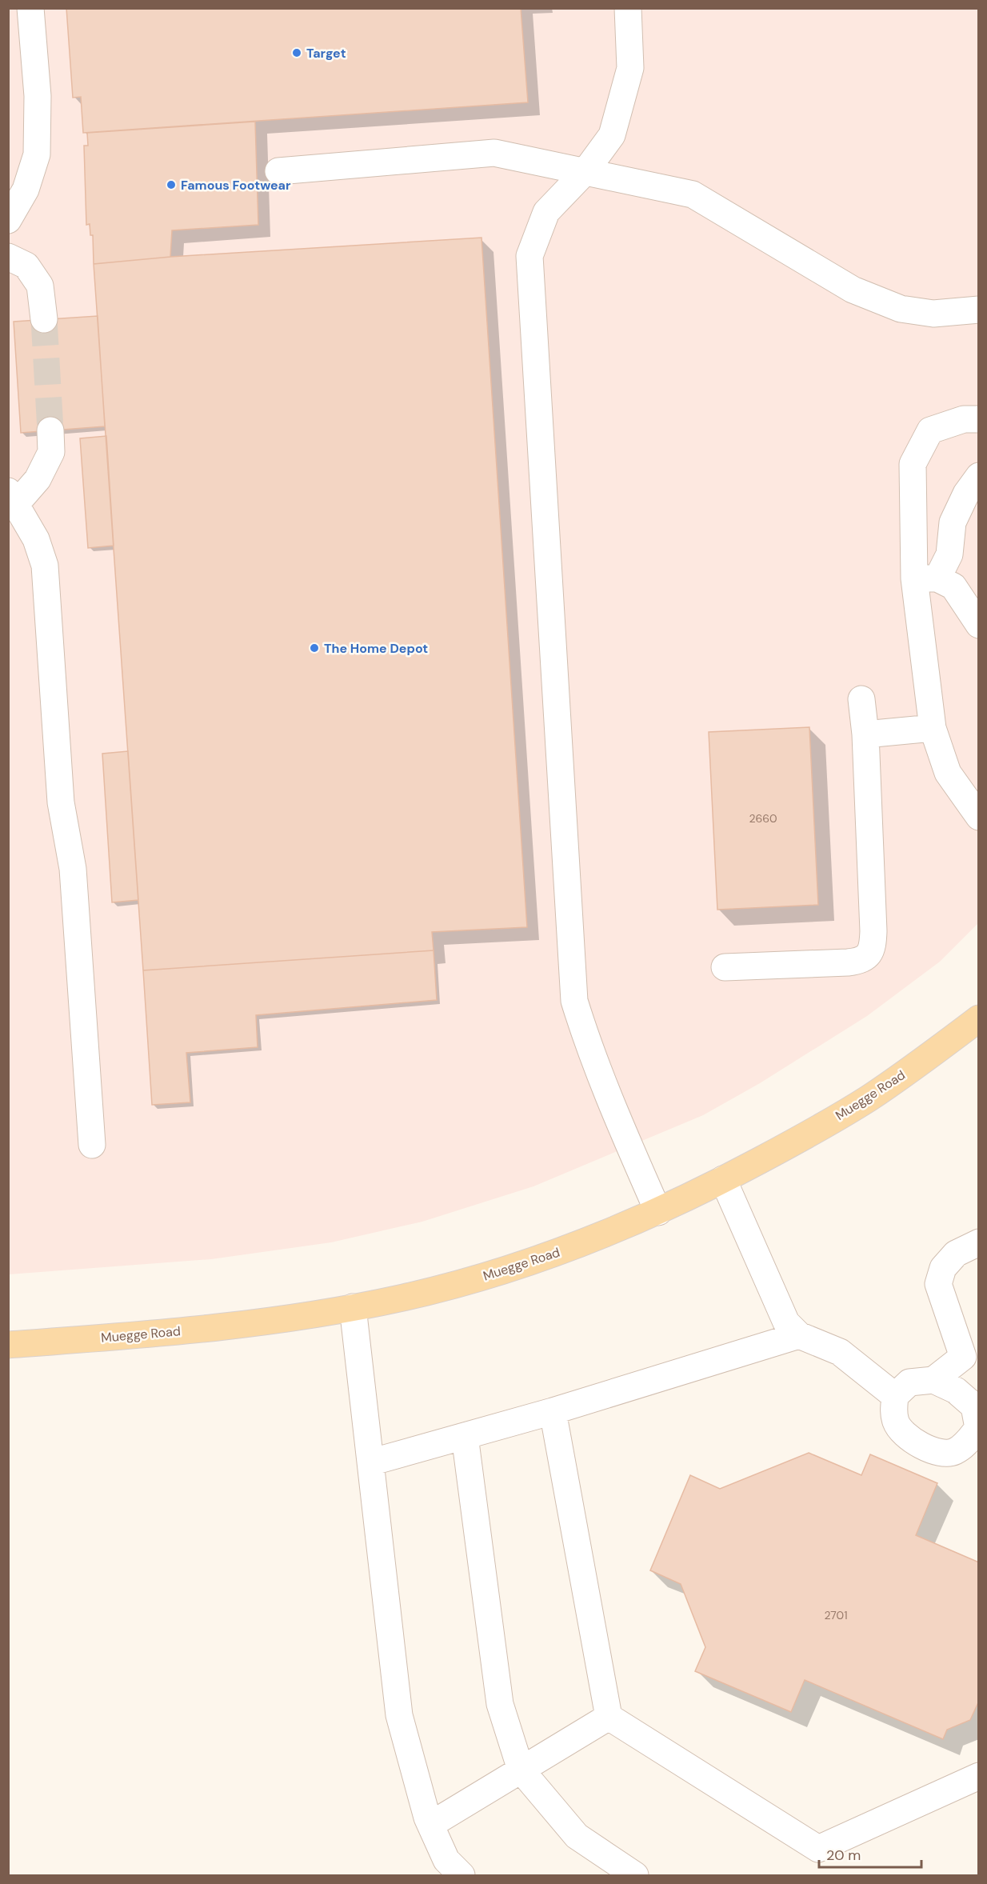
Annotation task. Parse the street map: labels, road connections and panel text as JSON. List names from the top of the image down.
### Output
{
  "streets": {
    "main road": ["Muegge Road"]
  },
  "places": ["Target", "Famous Footwear", "The Home Depot"],
  "house_numbers": ["2660", "2701"],
  "scale_bar": "20 m"
}
